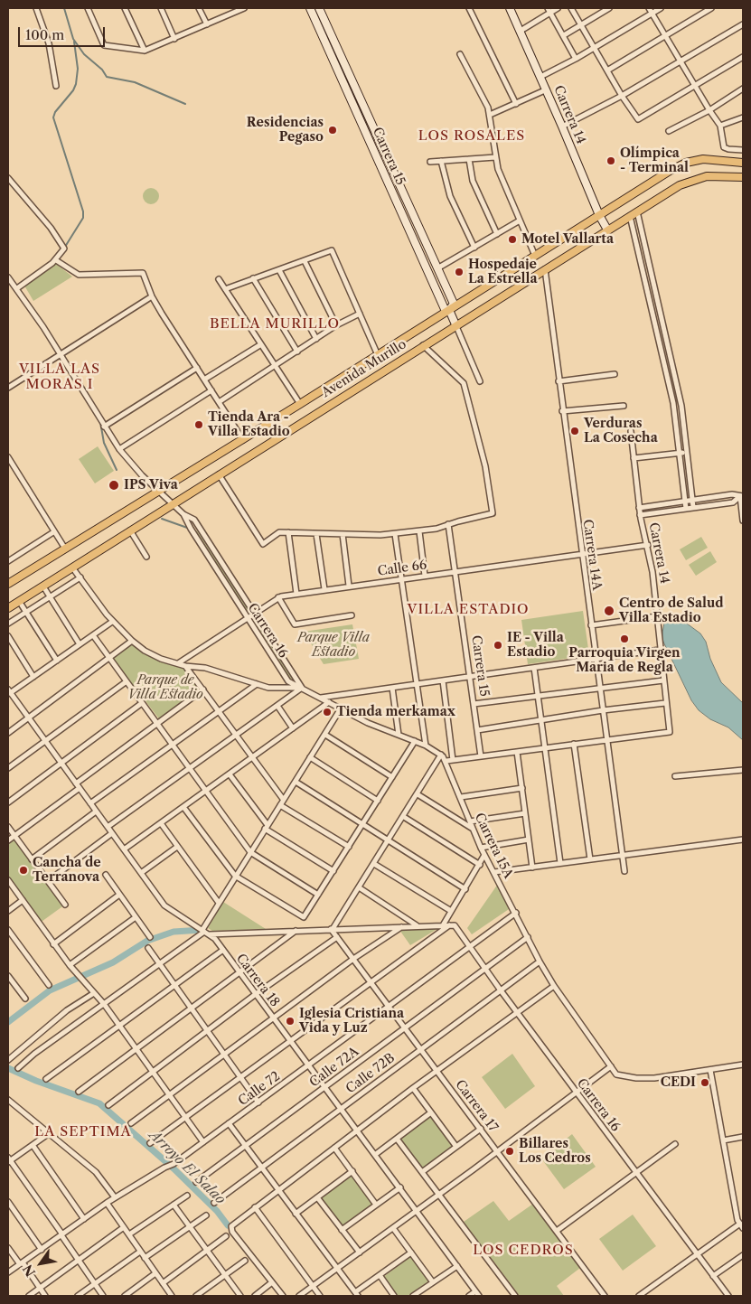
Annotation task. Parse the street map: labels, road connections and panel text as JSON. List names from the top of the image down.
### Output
{
  "streets": {
    "main road": ["Carrera 14", "Carrera 15", "Avenida Murillo"],
    "street": [
      "Carrera 14A",
      "Calle 66",
      "Carrera 16",
      "Carrera 15A",
      "Carrera 18",
      "Calle 72A",
      "Calle 72B",
      "Calle 72",
      "Carrera 17"
    ]
  },
  "crossings": [
    ["Carrera 14", "Avenida Murillo"],
    ["Carrera 14", "Carrera 14A"],
    ["Carrera 14", "Calle 66"],
    ["Carrera 15", "Avenida Murillo"],
    ["Carrera 15", "Calle 66"],
    ["Avenida Murillo", "Carrera 14A"],
    ["Avenida Murillo", "Carrera 16"],
    ["Carrera 14A", "Calle 66"],
    ["Calle 66", "Carrera 16"],
    ["Carrera 16", "Carrera 15A"],
    ["Carrera 16", "Calle 72A"],
    ["Carrera 16", "Calle 72B"],
    ["Carrera 16", "Calle 72"],
    ["Carrera 15A", "Calle 72A"],
    ["Carrera 15A", "Calle 72B"],
    ["Carrera 15A", "Calle 72"],
    ["Carrera 18", "Calle 72A"],
    ["Carrera 18", "Calle 72B"],
    ["Carrera 18", "Calle 72"],
    ["Calle 72A", "Carrera 17"],
    ["Calle 72B", "Carrera 17"],
    ["Calle 72", "Carrera 17"]
  ],
  "districts": [
    "LOS ROSALES",
    "BELLA MURILLO",
    "VILLA LAS MORAS I",
    "VILLA ESTADIO",
    "LA SEPTIMA",
    "LOS CEDROS"
  ],
  "water": ["Arroyo El Salao"],
  "parks": ["Parque Villa Estadio", "Parque de Villa Estadio"],
  "places": [
    "Residencias Pegaso",
    "Olímpica - Terminal",
    "Motel Vallarta",
    "Hospedaje La Estrella",
    "Tienda Ara - Villa Estadio",
    "Verduras La Cosecha",
    "IPS Viva",
    "Centro de Salud Villa Estadio",
    "Parroquia Virgen Maria de Regla",
    "IE - Villa Estadio",
    "Tienda merkamax",
    "Cancha de Terranova",
    "Iglesia Cristiana Vida y Luz",
    "CEDI",
    "Billares Los Cedros"
  ],
  "scale_bar": "100 m",
  "north": "bottom left"
}
